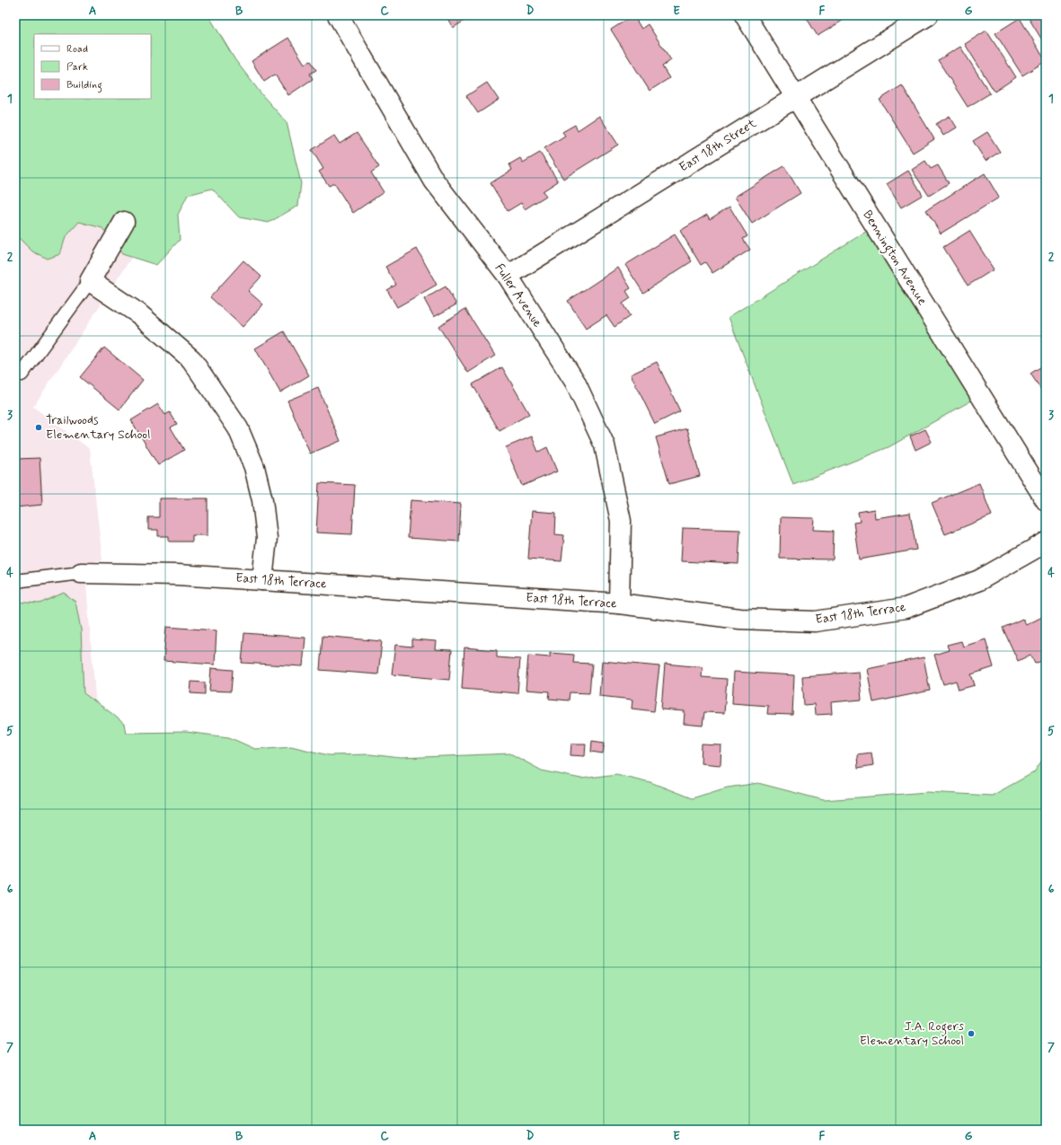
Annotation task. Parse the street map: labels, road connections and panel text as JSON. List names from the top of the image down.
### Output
{
  "streets": {
    "street": [
      "East 18th Street",
      "Bennington Avenue",
      "Fuller Avenue",
      "East 18th Terrace"
    ]
  },
  "crossings": [
    ["East 18th Street", "Bennington Avenue"],
    ["East 18th Street", "Fuller Avenue"],
    ["Fuller Avenue", "East 18th Terrace"]
  ],
  "places": ["Trailwoods Elementary School", "J.A. Rogers Elementary School"],
  "legend": ["Road", "Park", "Building"],
  "grid": {
    "columns": [
      "A",
      "B",
      "C",
      "D",
      "E",
      "F",
      "G"
    ],
    "rows": [
      "1",
      "2",
      "3",
      "4",
      "5",
      "6",
      "7"
    ]
  }
}
